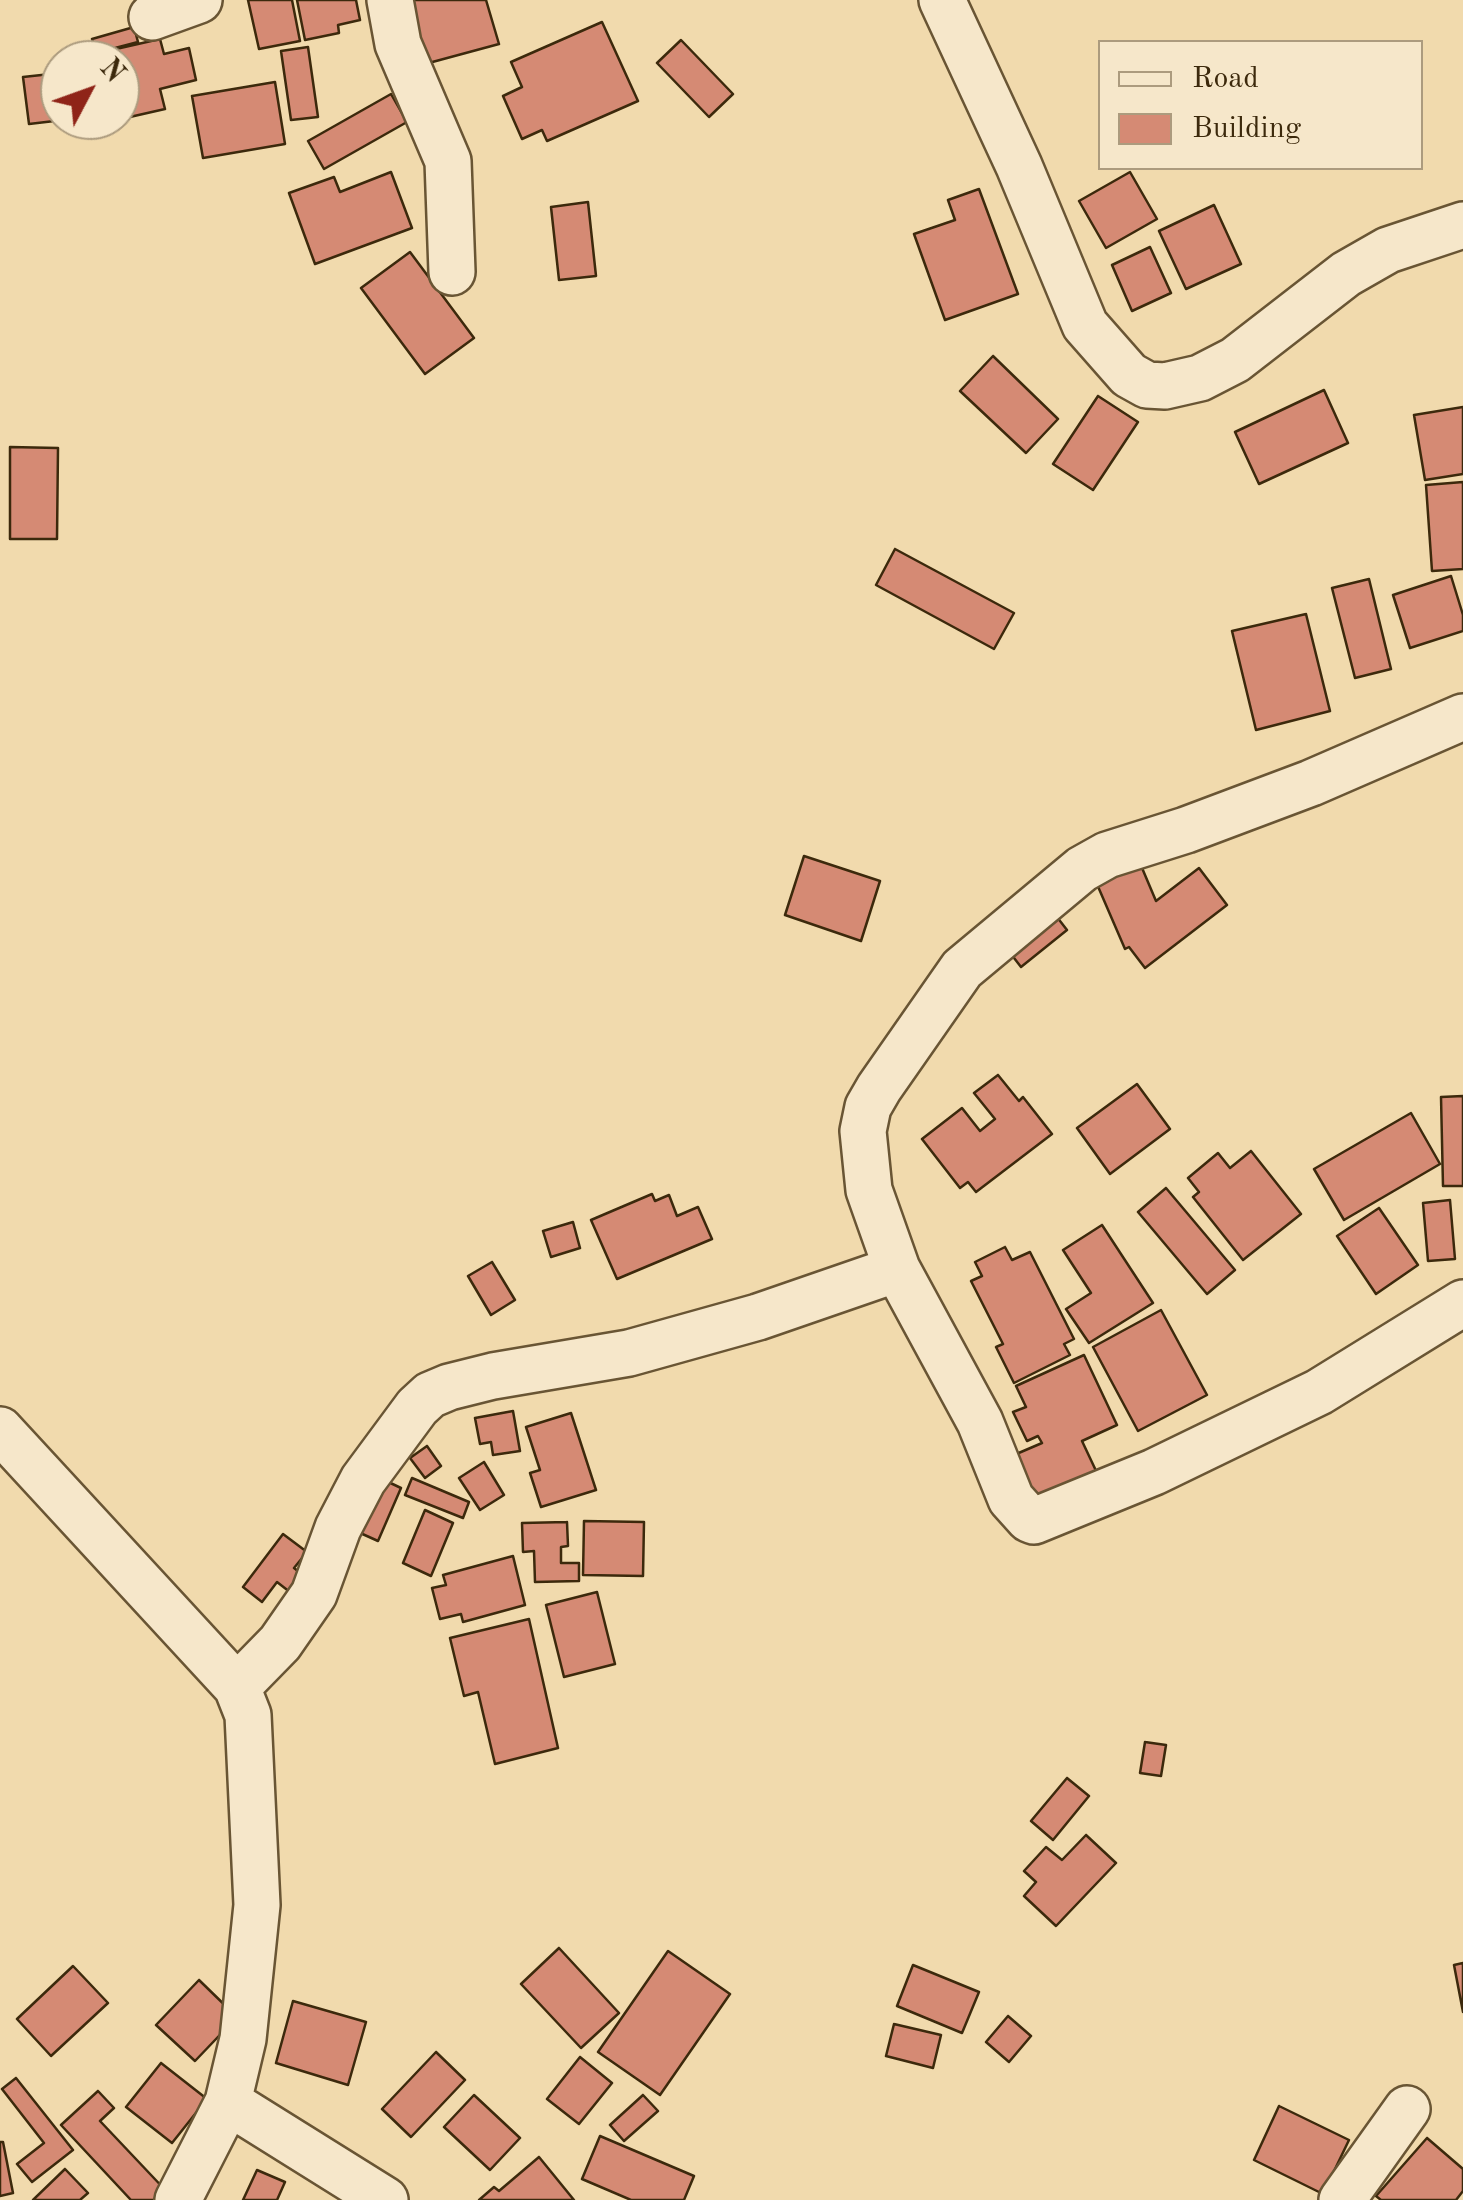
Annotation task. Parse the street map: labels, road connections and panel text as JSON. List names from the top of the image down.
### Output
{
  "legend": ["Road", "Building"],
  "north": "top right"
}
